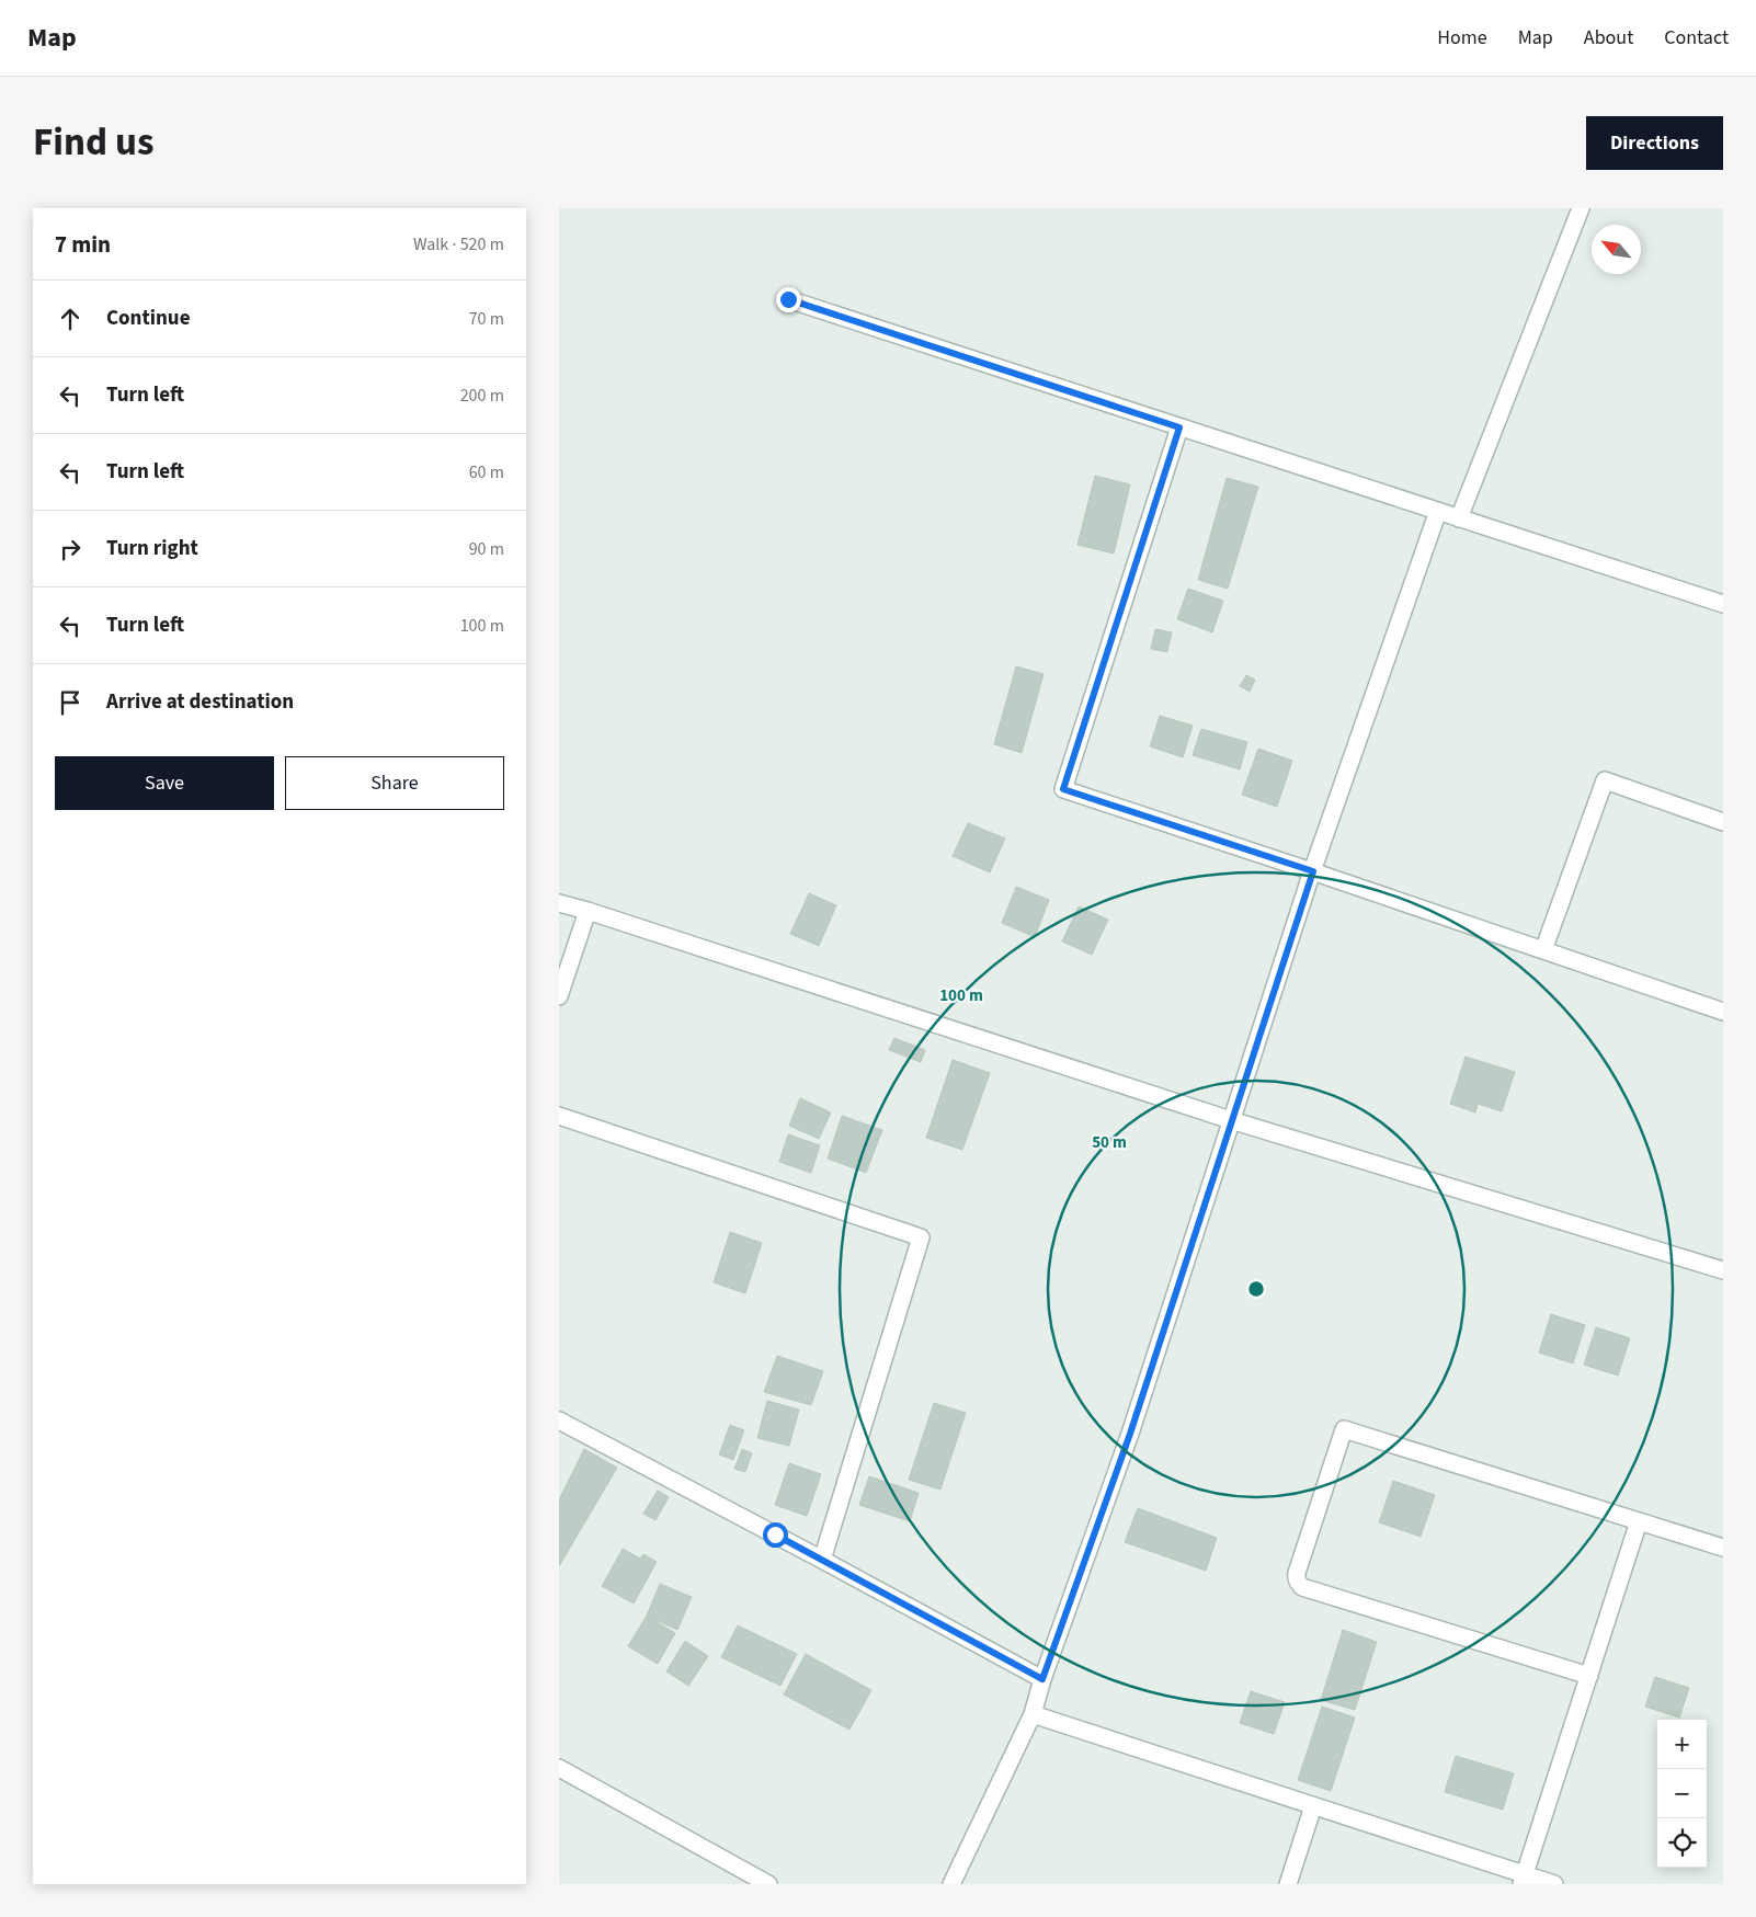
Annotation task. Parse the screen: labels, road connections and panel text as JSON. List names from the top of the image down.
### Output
{
  "north": "top left",
  "page": {
    "header": "Map",
    "nav": [
      "Home",
      "Map",
      "About",
      "Contact"
    ],
    "title": "Find us",
    "buttons": [
      "Directions",
      ["Save", "Share"]
    ],
    "heading": ["7 min", "Walk · 520 m"],
    "list": [
      ["Continue", "70 m"],
      ["Turn left", "200 m"],
      ["Turn left", "60 m"],
      ["Turn right", "90 m"],
      ["Turn left", "100 m"],
      "Arrive at destination"
    ],
    "map_buttons": ["+", "−"]
  },
  "rings": ["100 m", "50 m"]
}
